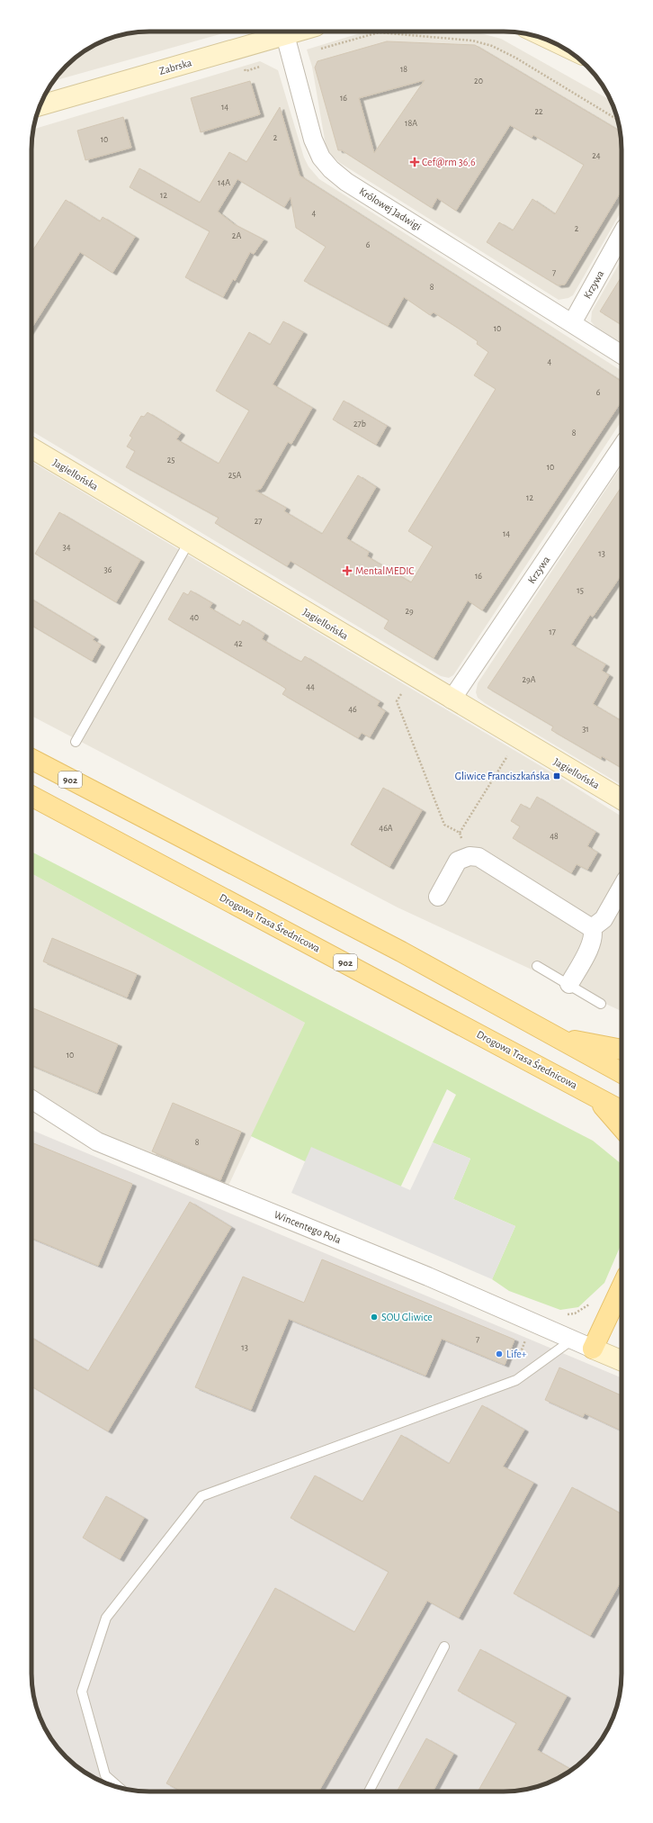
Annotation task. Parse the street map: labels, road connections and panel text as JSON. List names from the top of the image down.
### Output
{
  "streets": {
    "main road": ["902", "Drogowa Trasa Średnicowa"],
    "street": [
      "Zabrska",
      "Królowej Jadwigi",
      "Krzywa",
      "Jagiellońska",
      "Wincentego Pola"
    ]
  },
  "crossings": [
    ["Zabrska", "Królowej Jadwigi"],
    ["Królowej Jadwigi", "Krzywa"],
    ["Krzywa", "Jagiellońska"]
  ],
  "places": {
    "health": ["Cef@rm 36,6", "MentalMEDIC"],
    "transit": ["Gliwice Franciszkańska"],
    "other": ["SOU Gliwice", "Life+"]
  },
  "house_numbers": [
    "18",
    "20",
    "16",
    "14",
    "22",
    "18A",
    "2",
    "10",
    "24",
    "14A",
    "12",
    "4",
    "2",
    "2A",
    "6",
    "7",
    "8",
    "10",
    "4",
    "6",
    "27b",
    "8",
    "25",
    "10",
    "25A",
    "12",
    "27",
    "14",
    "34",
    "13",
    "36",
    "16",
    "15",
    "29",
    "40",
    "17",
    "42",
    "29A",
    "44",
    "46",
    "31",
    "46A",
    "48",
    "10",
    "8",
    "7",
    "13"
  ]
}
